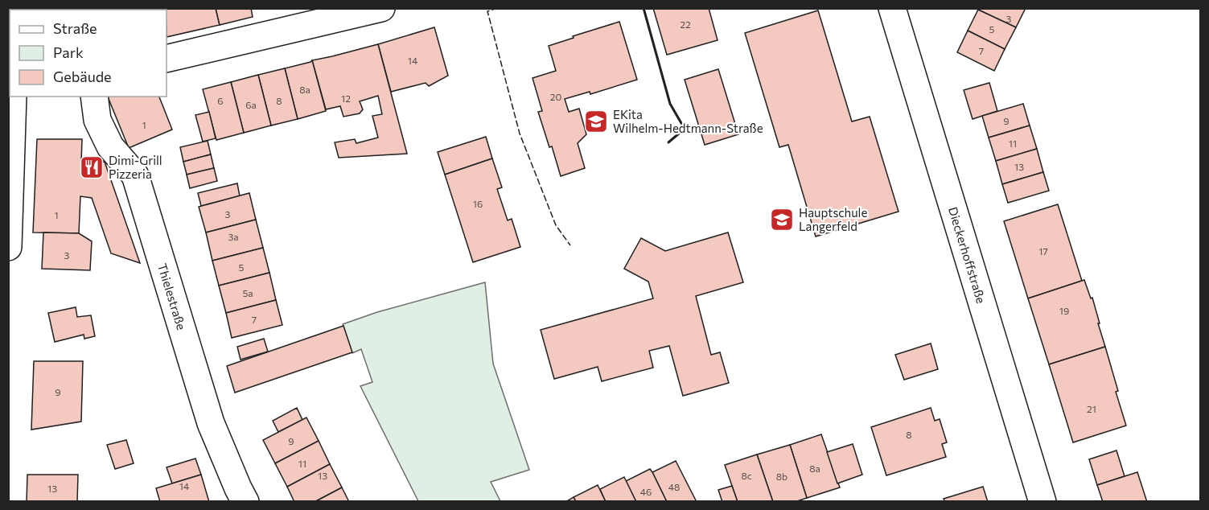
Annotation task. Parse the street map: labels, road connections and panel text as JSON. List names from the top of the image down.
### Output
{
  "streets": {
    "street": ["Dieckerhoffstraße", "Thielestraße"]
  },
  "places": {
    "school or university": ["EKita Wilhelm-Hedtmann-Straße", "Hauptschule Langerfeld"],
    "restaurant": ["Dimi-Grill Pizzeria"]
  },
  "house_numbers": [
    "3",
    "22",
    "5",
    "7",
    "14",
    "8a",
    "20",
    "12",
    "6",
    "8",
    "6a",
    "9",
    "1",
    "11",
    "13",
    "16",
    "3",
    "1",
    "3a",
    "17",
    "3",
    "5",
    "5a",
    "19",
    "7",
    "9",
    "21",
    "8",
    "9",
    "11",
    "8a",
    "13",
    "8c",
    "8b",
    "14",
    "48",
    "13",
    "46"
  ],
  "legend": ["Straße", "Park", "Gebäude"]
}
